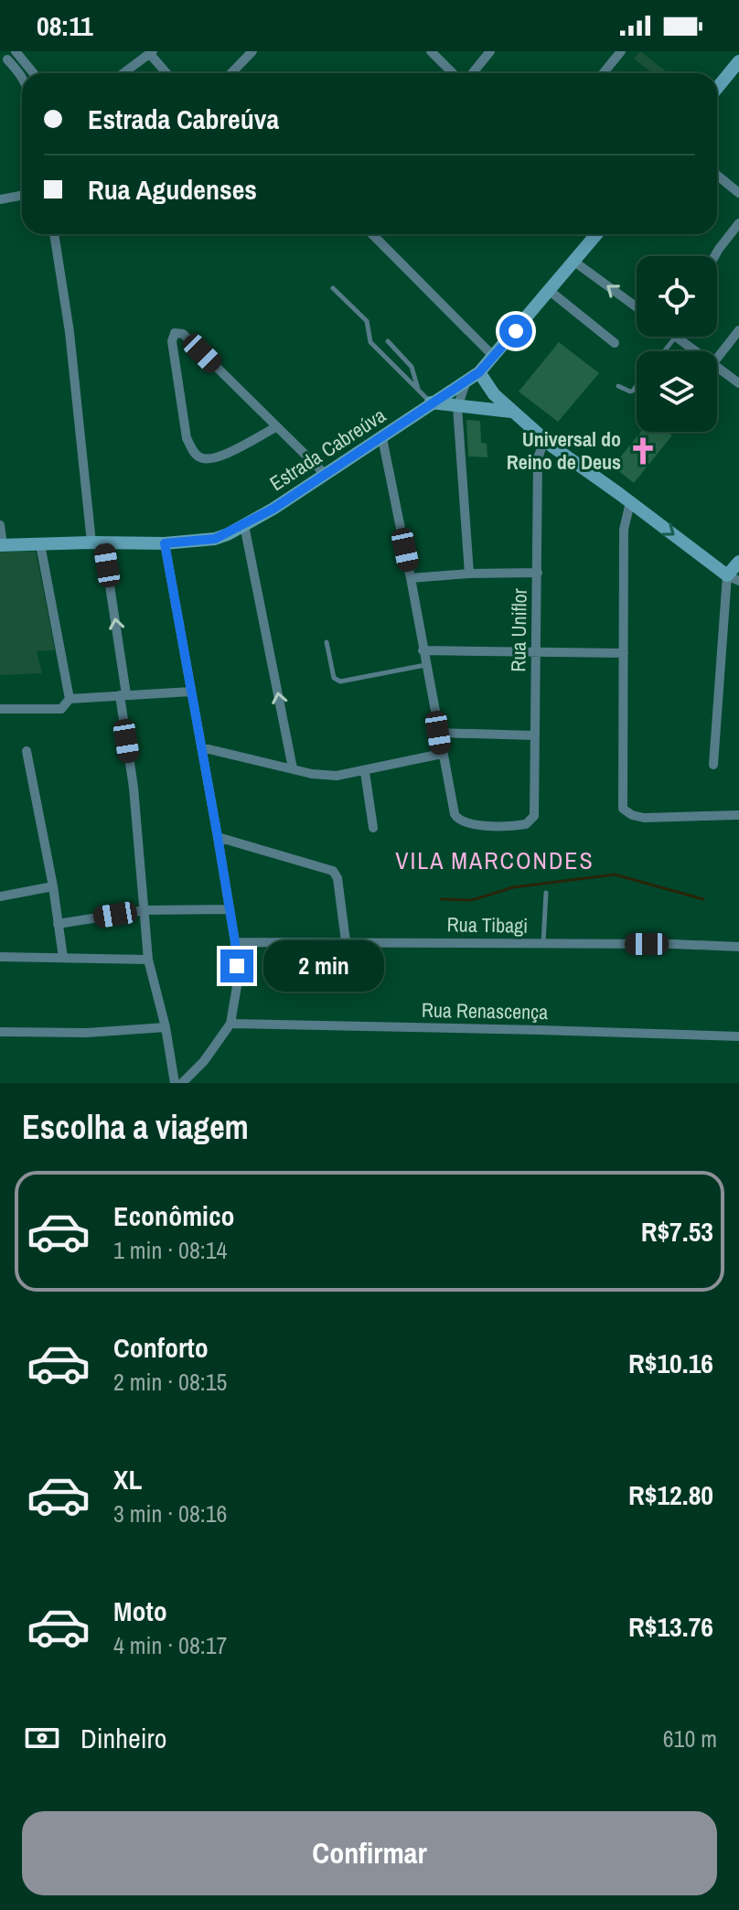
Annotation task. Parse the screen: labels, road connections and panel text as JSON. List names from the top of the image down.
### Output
{
  "streets": {
    "main road": ["Estrada Cabreúva"],
    "street": ["Rua Uniflor", "Rua Tibagi", "Rua Renascença"]
  },
  "districts": ["VILA MARCONDES"],
  "places": {
    "church": ["Universal do Reino de Deus"]
  },
  "page": {
    "status": "08:11",
    "banner": ["Estrada Cabreúva", "Rua Agudenses"],
    "bubble": "2 min",
    "heading": "Escolha a viagem",
    "list": [
      {
        "name": "Econômico",
        "note": "1 min · 08:14",
        "value": "R$7.53"
      },
      {
        "name": "Conforto",
        "note": "2 min · 08:15",
        "value": "R$10.16"
      },
      {
        "name": "XL",
        "note": "3 min · 08:16",
        "value": "R$12.80"
      },
      {
        "name": "Moto",
        "note": "4 min · 08:17",
        "value": "R$13.76"
      }
    ],
    "pay": ["Dinheiro", "610 m"],
    "buttons": "Confirmar"
  }
}
